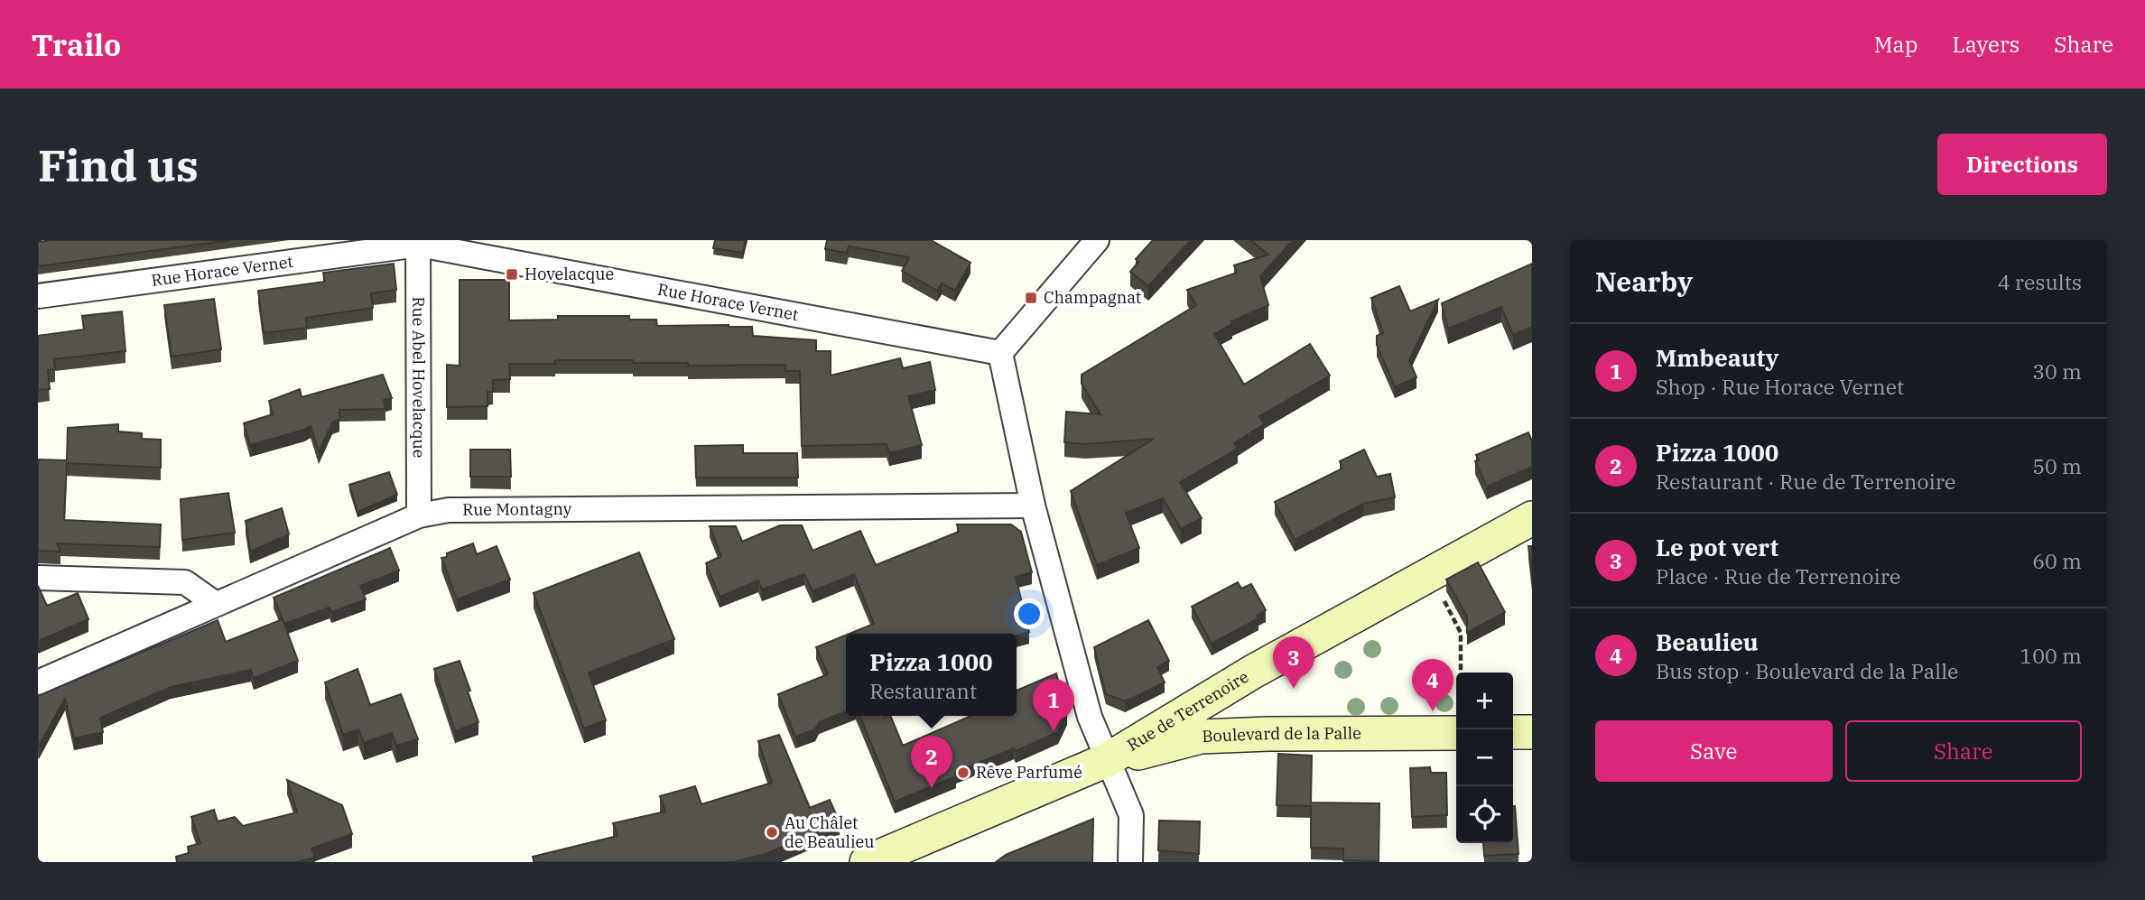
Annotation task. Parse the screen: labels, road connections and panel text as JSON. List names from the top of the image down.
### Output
{
  "streets": {
    "street": [
      "Rue Horace Vernet",
      "Rue Abel Hovelacque",
      "Rue Montagny",
      "Rue de Terrenoire",
      "Boulevard de la Palle"
    ]
  },
  "crossings": [
    ["Rue Horace Vernet", "Rue Abel Hovelacque"],
    ["Rue Abel Hovelacque", "Rue Montagny"],
    ["Rue de Terrenoire", "Boulevard de la Palle"]
  ],
  "places": {
    "transit": ["Hovelacque", "Champagnat"],
    "other": ["Rêve Parfumé", "Au Châlet de Beaulieu"]
  },
  "page": {
    "header": "Trailo",
    "nav": ["Map", "Layers", "Share"],
    "buttons": [
      "Directions",
      ["Save", "Share"]
    ],
    "title": "Find us",
    "heading": ["Nearby", "4 results"],
    "list": [
      {
        "mark": "1",
        "name": "Mmbeauty",
        "note": "Shop · Rue Horace Vernet",
        "value": "30 m"
      },
      {
        "mark": "2",
        "name": "Pizza 1000",
        "note": "Restaurant · Rue de Terrenoire",
        "value": "50 m"
      },
      {
        "mark": "3",
        "name": "Le pot vert",
        "note": "Place · Rue de Terrenoire",
        "value": "60 m"
      },
      {
        "mark": "4",
        "name": "Beaulieu",
        "note": "Bus stop · Boulevard de la Palle",
        "value": "100 m"
      }
    ],
    "popup": ["Pizza 1000", "Restaurant"],
    "pins": [
      "3",
      "4",
      "1",
      "2"
    ],
    "map_buttons": ["+", "−"]
  }
}
